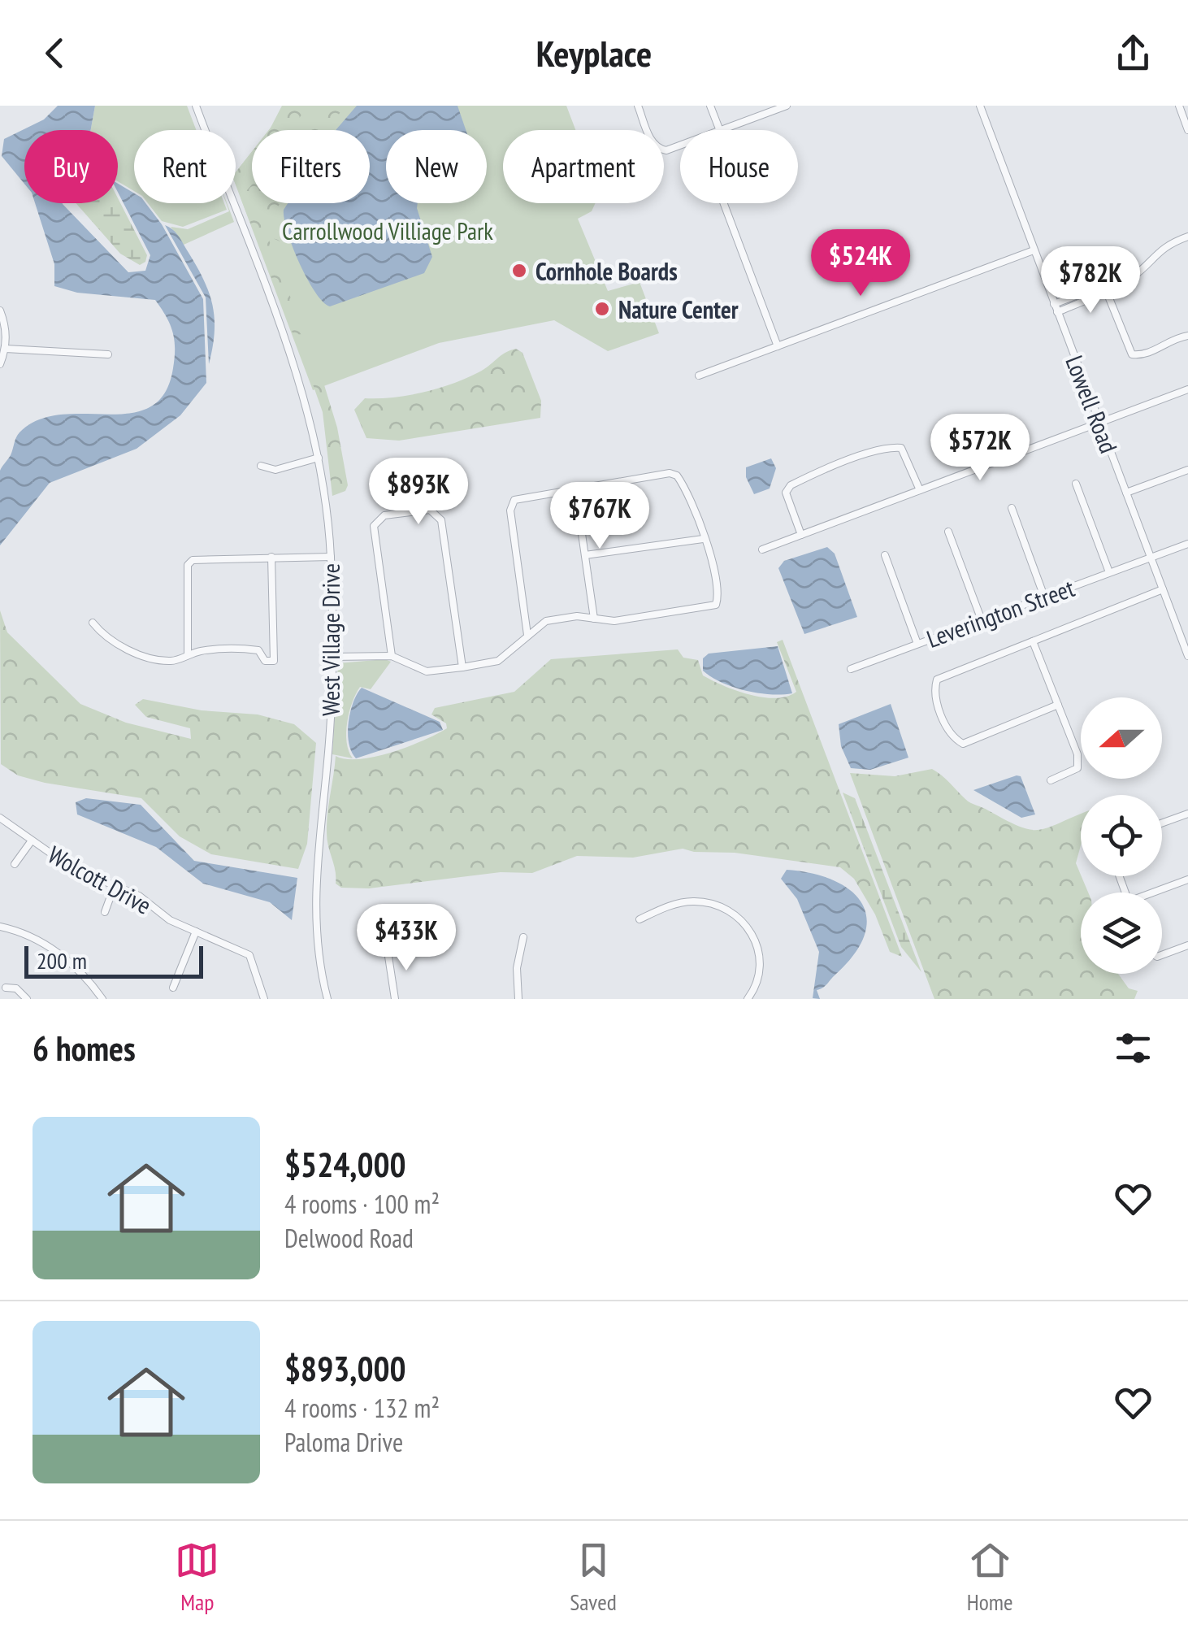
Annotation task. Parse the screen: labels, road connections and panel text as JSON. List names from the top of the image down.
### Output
{
  "streets": {
    "street": [
      "Lowell Road",
      "Leverington Street",
      "West Village Drive",
      "Wolcott Drive"
    ]
  },
  "crossings": [
    ["Lowell Road", "Leverington Street"]
  ],
  "parks": ["Carrollwood Villiage Park"],
  "places": ["Cornhole Boards", "Nature Center"],
  "scale_bar": "200 m",
  "north": "left",
  "page": {
    "header": "Keyplace",
    "chip": [
      "Buy",
      "Rent",
      "Filters",
      "New",
      "Apartment",
      "House"
    ],
    "price": [
      "$524K",
      "$782K",
      "$572K",
      "$893K",
      "$767K",
      "$433K"
    ],
    "scale": "200 m",
    "heading": "6 homes",
    "list": [
      {
        "name": "$524,000",
        "note": "4 rooms · 100 m² · Delwood Road"
      },
      {
        "name": "$893,000",
        "note": "4 rooms · 132 m² · Paloma Drive"
      }
    ],
    "tabs": ["Map", "Saved", "Home"]
  }
}
